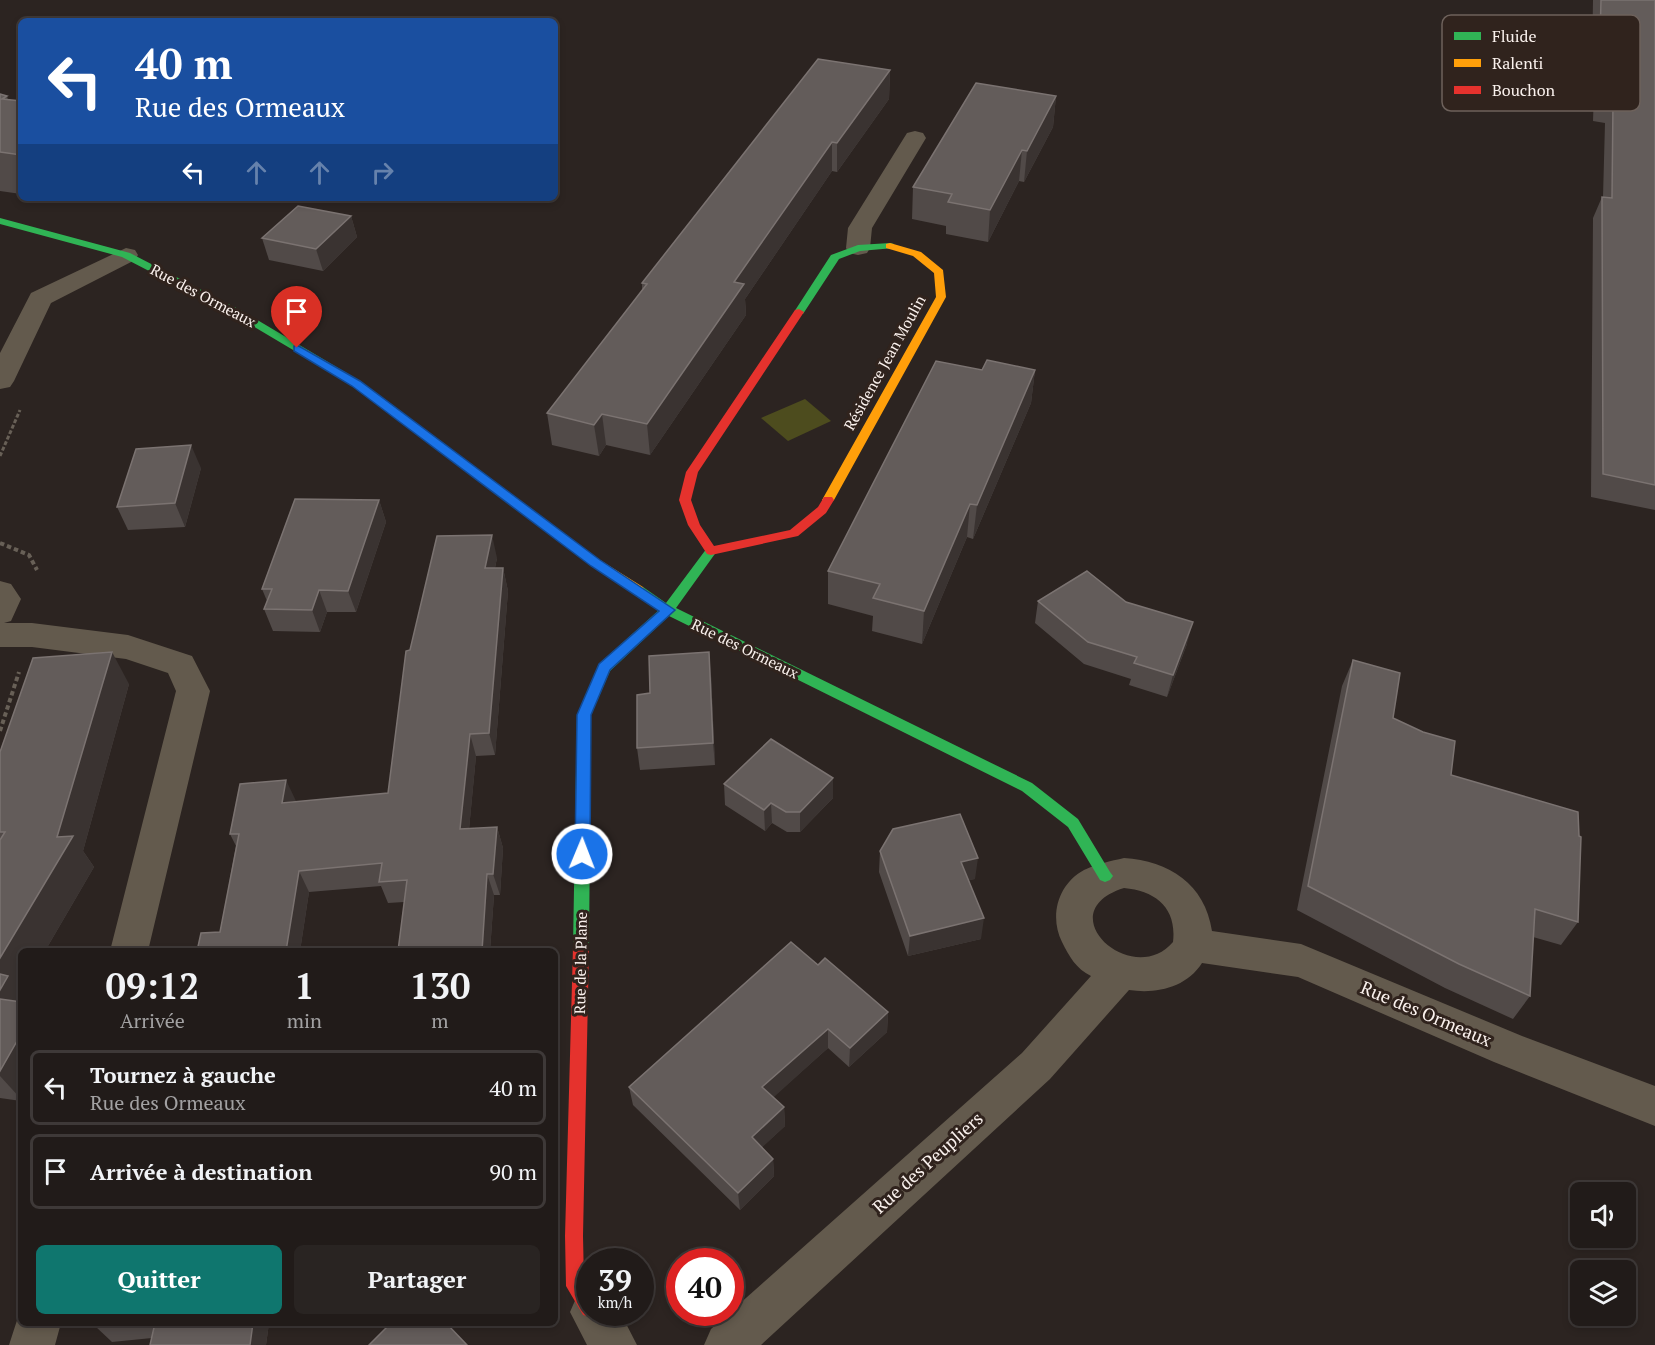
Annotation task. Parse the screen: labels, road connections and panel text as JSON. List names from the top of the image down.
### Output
{
  "streets": {
    "street": [
      "Rue des Ormeaux",
      "Résidence Jean Moulin",
      "Rue de la Plane",
      "Rue des Peupliers"
    ]
  },
  "crossings": [
    ["Rue des Ormeaux", "Rue de la Plane"],
    ["Rue des Ormeaux", "Rue des Peupliers"],
    ["Résidence Jean Moulin", "Rue de la Plane"]
  ],
  "legend": ["Fluide", "Ralenti", "Bouchon"],
  "page": {
    "turn": ["40 m", "Rue des Ormeaux"],
    "eta": [
      "09:12",
      "Arrivée",
      "1",
      "min",
      "130",
      "m"
    ],
    "list": [
      {
        "name": "Tournez à gauche",
        "note": "Rue des Ormeaux",
        "value": "40 m"
      },
      {
        "name": "Arrivée à destination",
        "value": "90 m"
      }
    ],
    "buttons": ["Quitter", "Partager"],
    "speed": "39 km/h",
    "limit": "40"
  }
}
